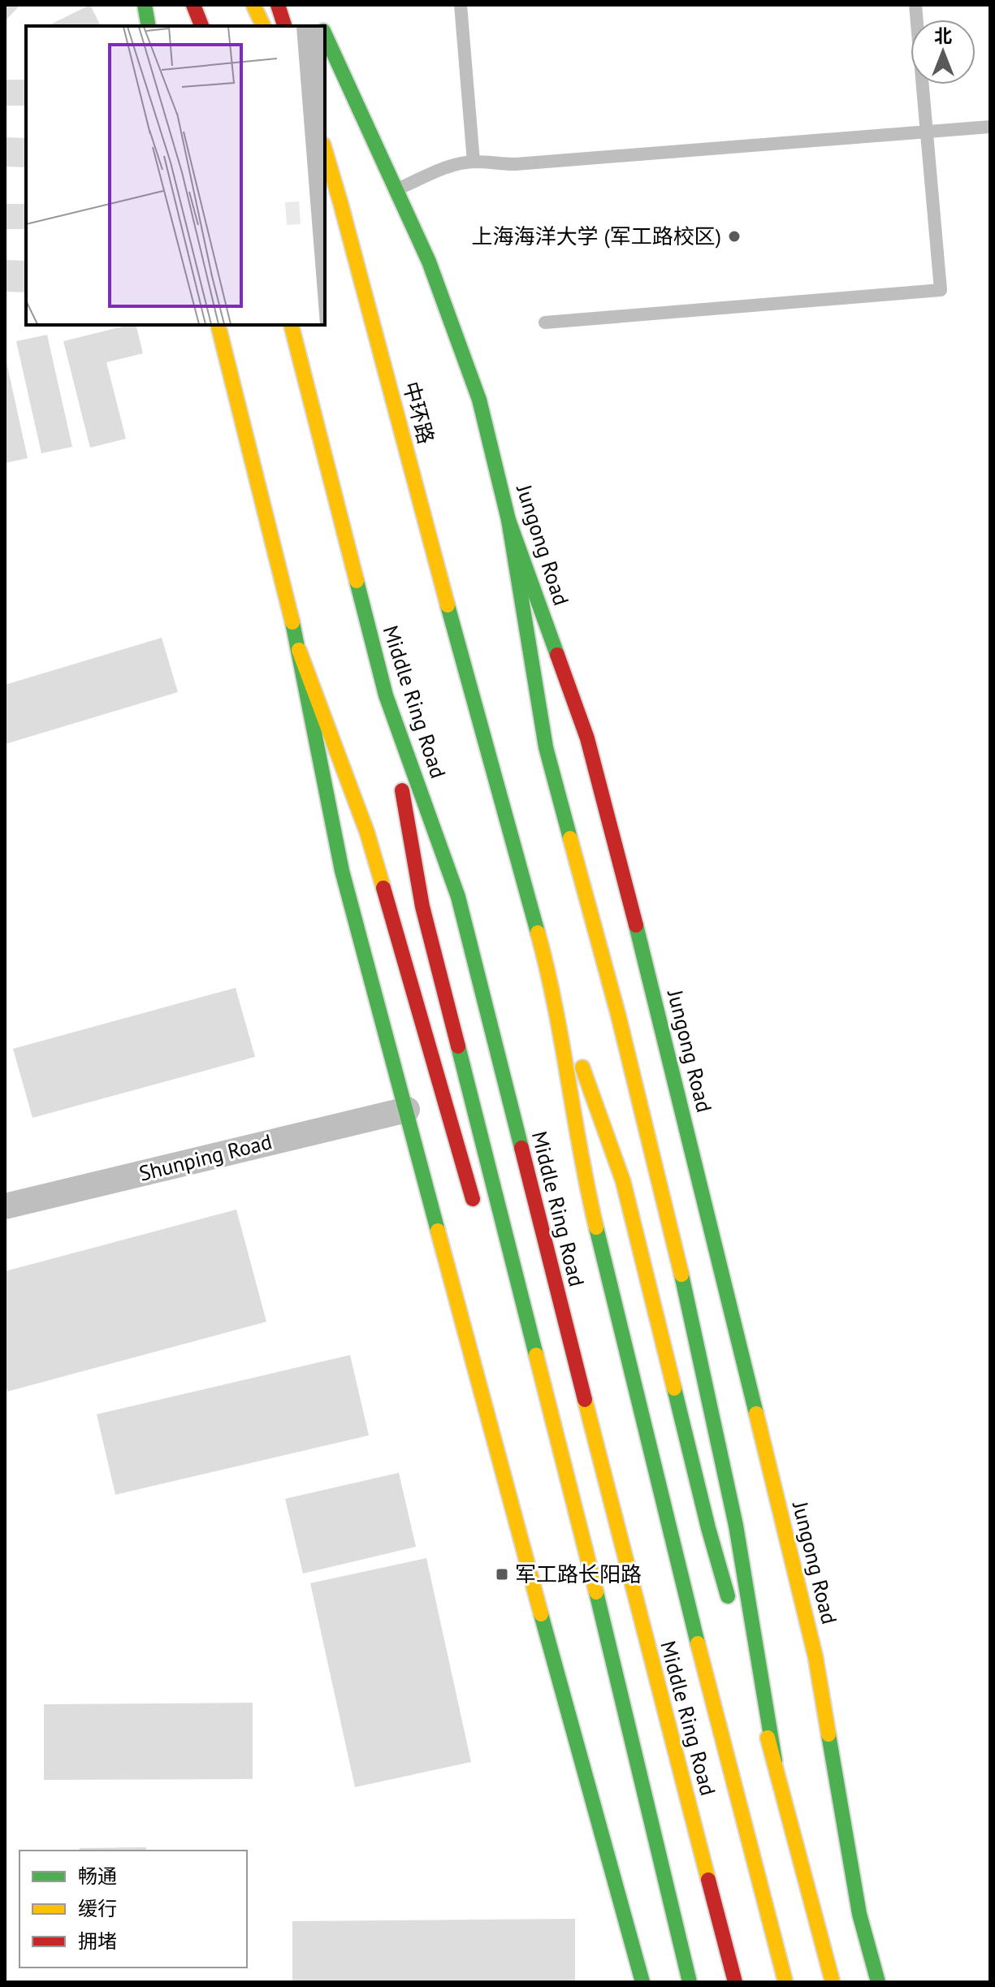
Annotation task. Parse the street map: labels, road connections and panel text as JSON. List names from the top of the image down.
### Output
{
  "streets": {
    "main road": ["中环路", "Jungong Road", "Middle Ring Road"],
    "street": ["Shunping Road"]
  },
  "crossings": [
    ["中环路", "Middle Ring Road"]
  ],
  "places": {
    "other": ["上海海洋大学 (军工路校区)"],
    "transit": ["军工路长阳路"]
  },
  "legend": ["畅通", "缓行", "拥堵"],
  "north": "top"
}
